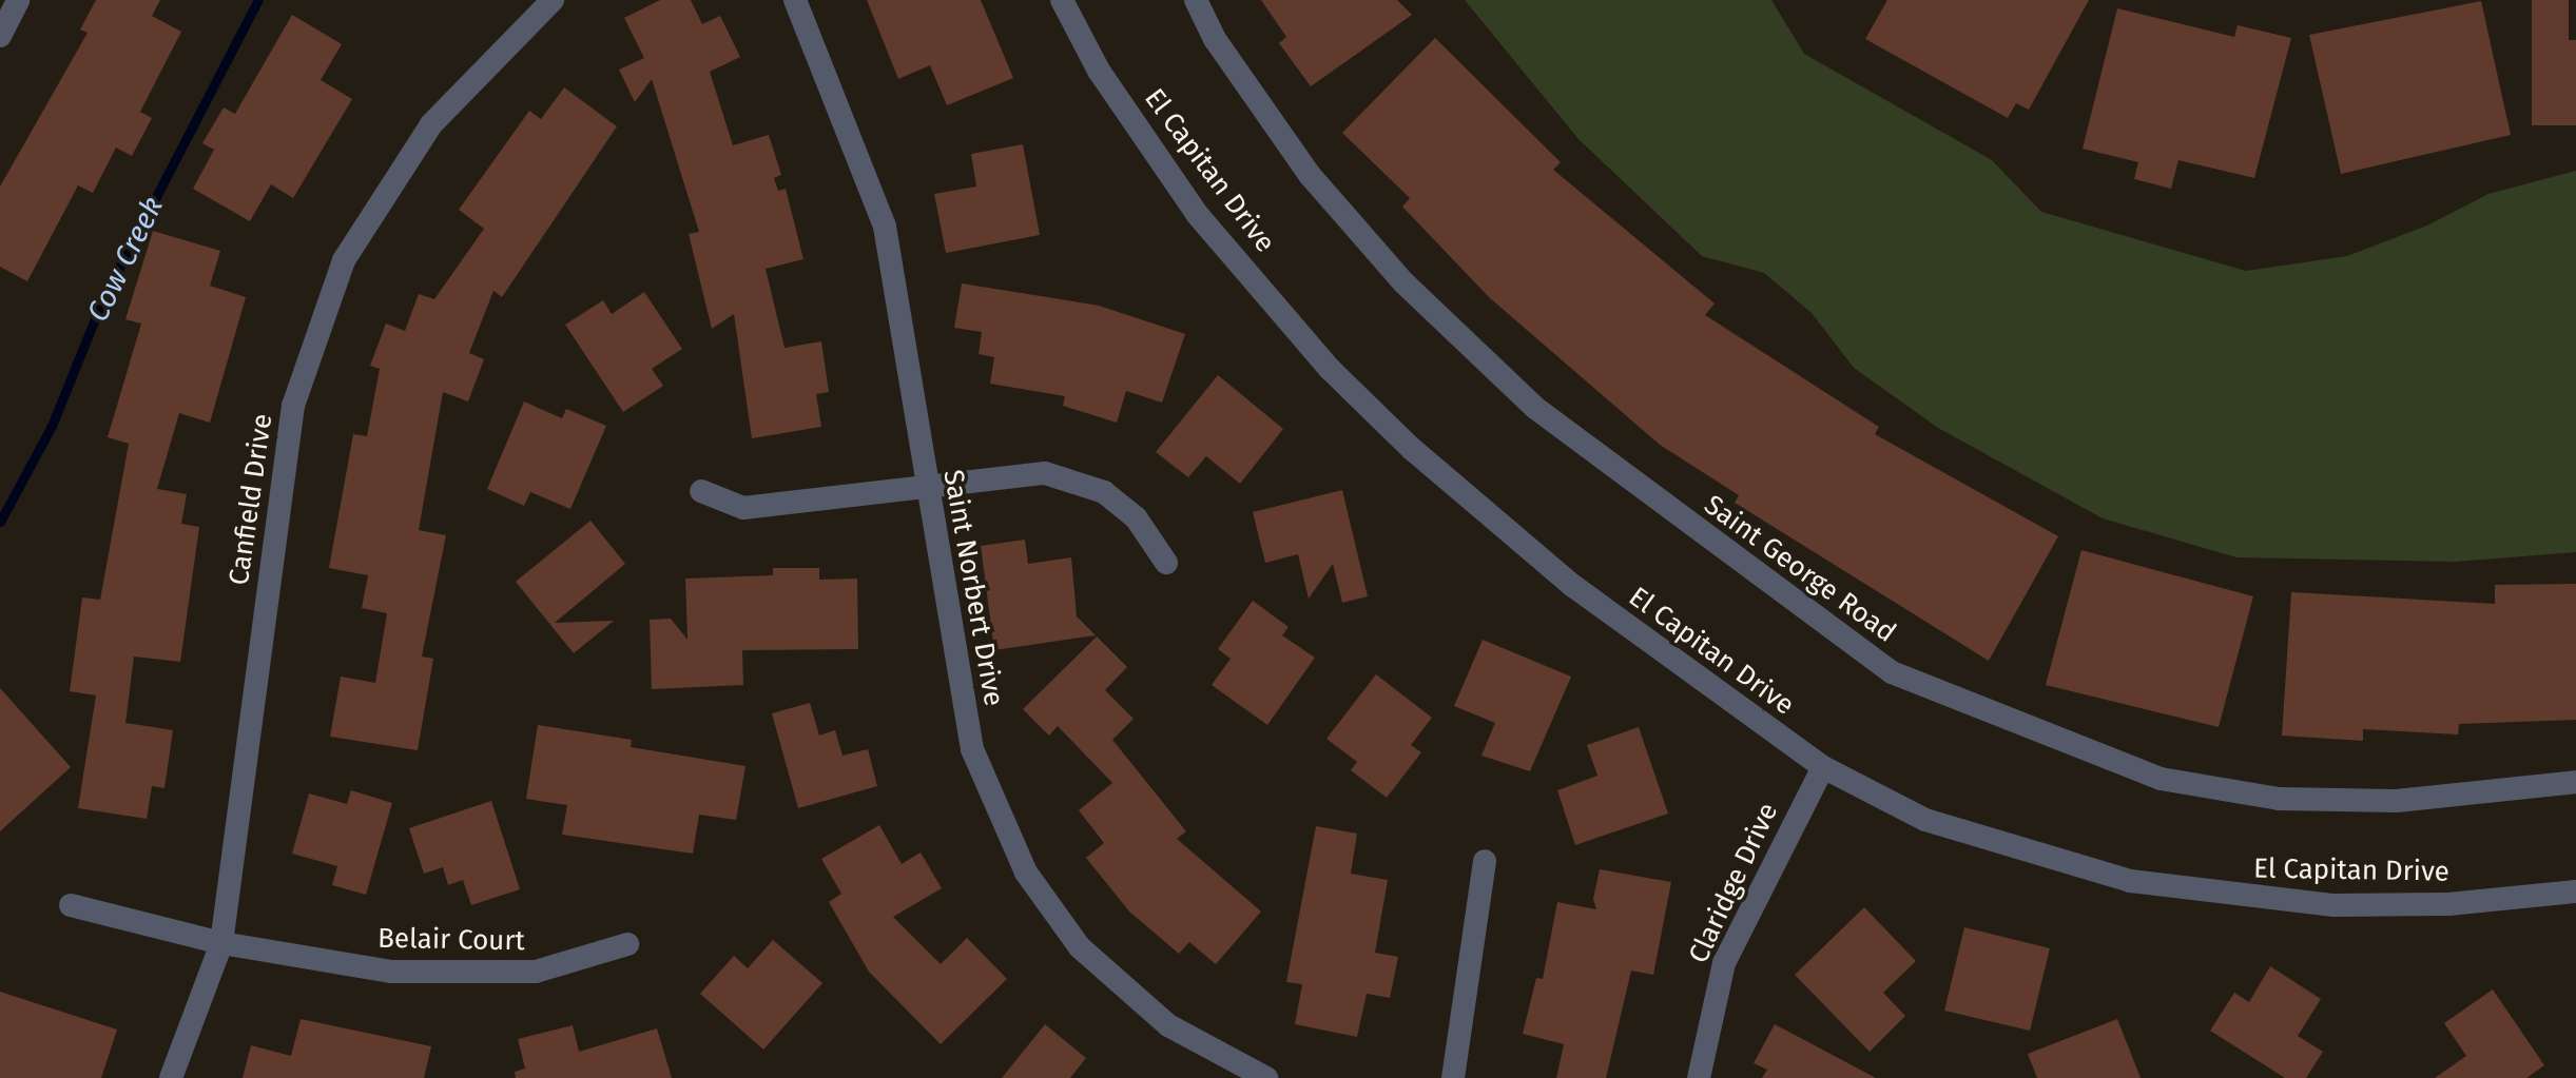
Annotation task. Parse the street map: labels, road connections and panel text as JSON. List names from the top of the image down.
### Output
{
  "streets": {
    "street": [
      "El Capitan Drive",
      "Canfield Drive",
      "Saint George Road",
      "Saint Norbert Drive",
      "Claridge Drive",
      "Belair Court"
    ]
  },
  "crossings": [
    ["El Capitan Drive", "Claridge Drive"],
    ["Canfield Drive", "Belair Court"]
  ],
  "water": ["Cow Creek"]
}
